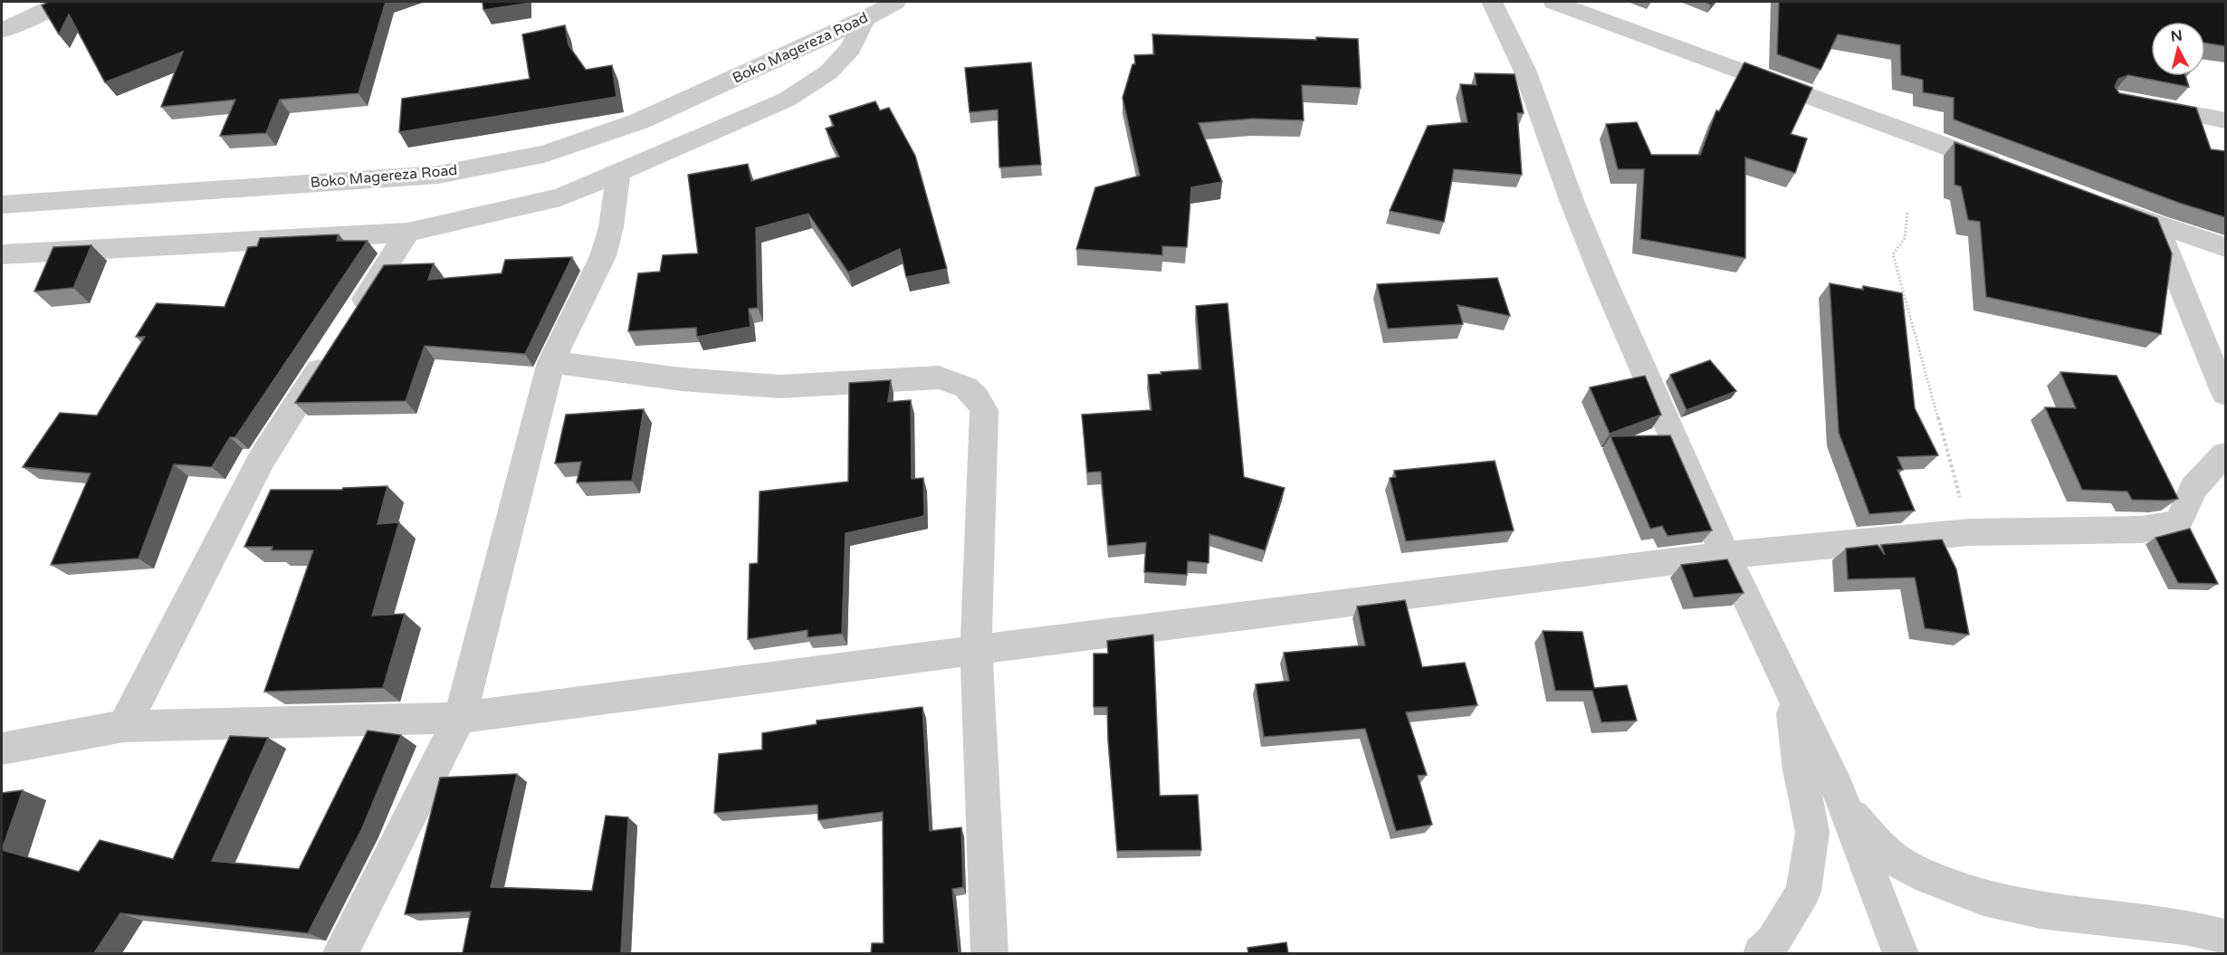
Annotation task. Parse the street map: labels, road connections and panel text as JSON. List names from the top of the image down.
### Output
{
  "streets": {
    "street": ["Boko Magereza Road"]
  },
  "north": "top"
}
